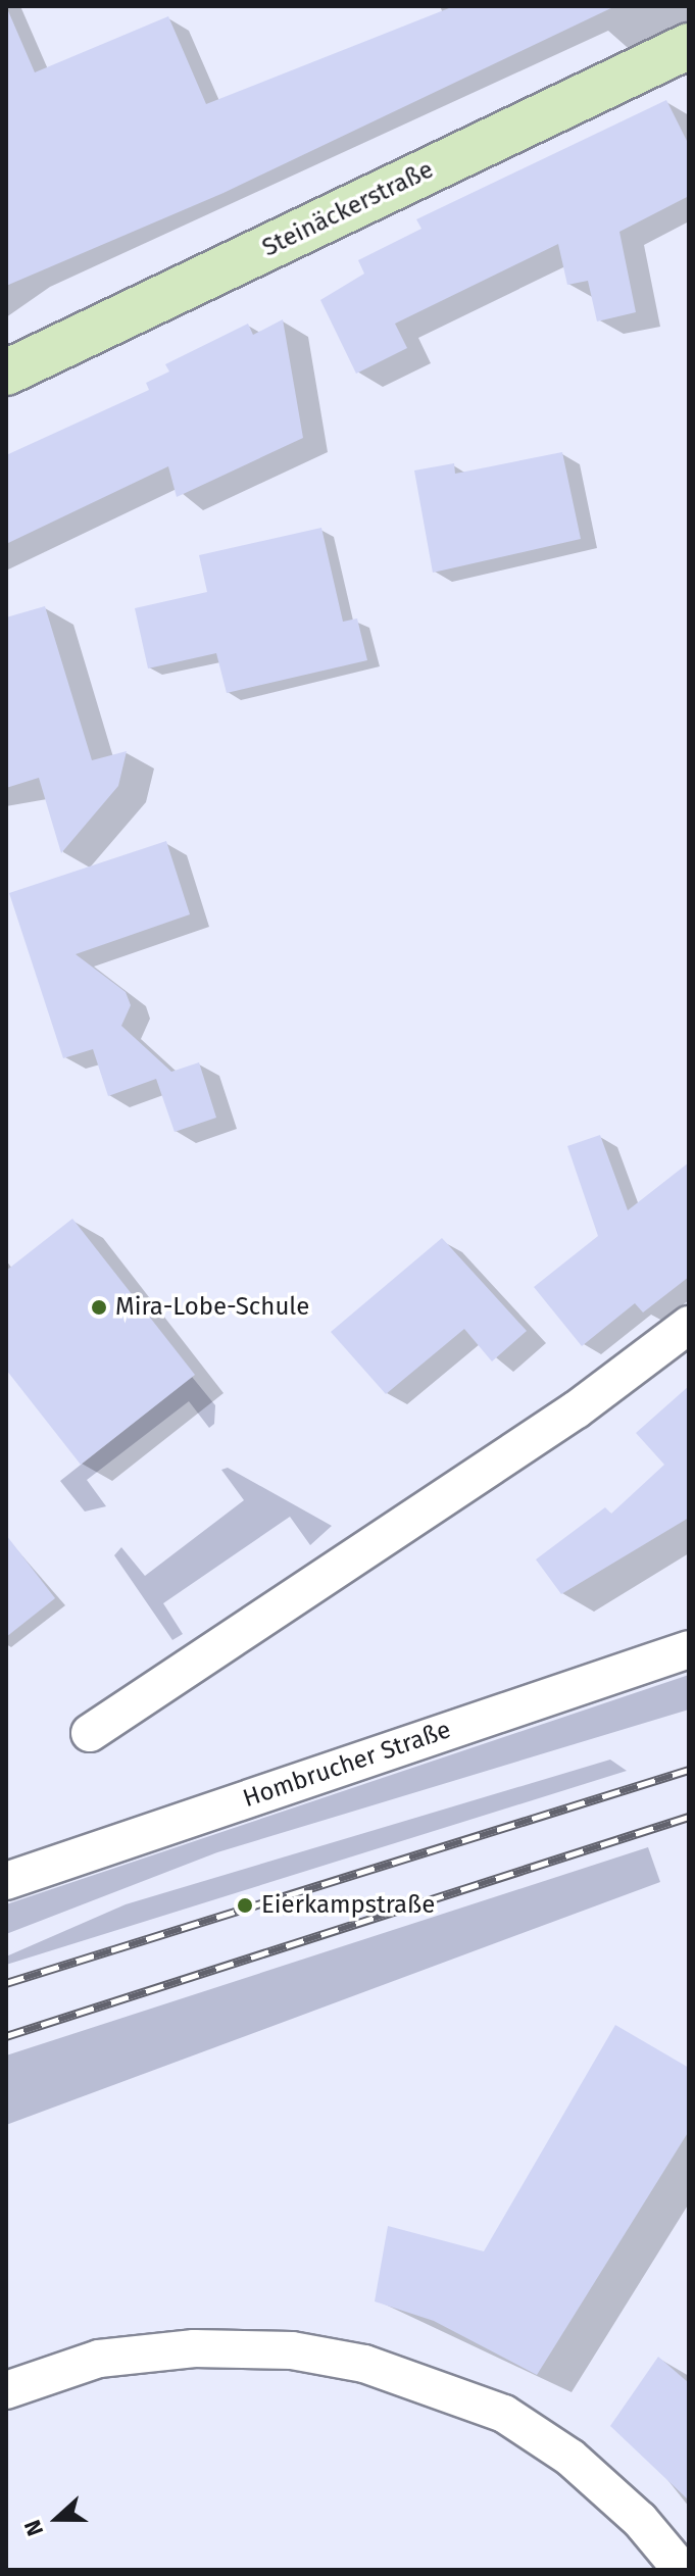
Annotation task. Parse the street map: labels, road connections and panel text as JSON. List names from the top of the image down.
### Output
{
  "streets": {
    "street": ["Steinäckerstraße", "Hombrucher Straße"]
  },
  "places": ["Mira-Lobe-Schule", "Eierkampstraße"],
  "north": "left"
}
